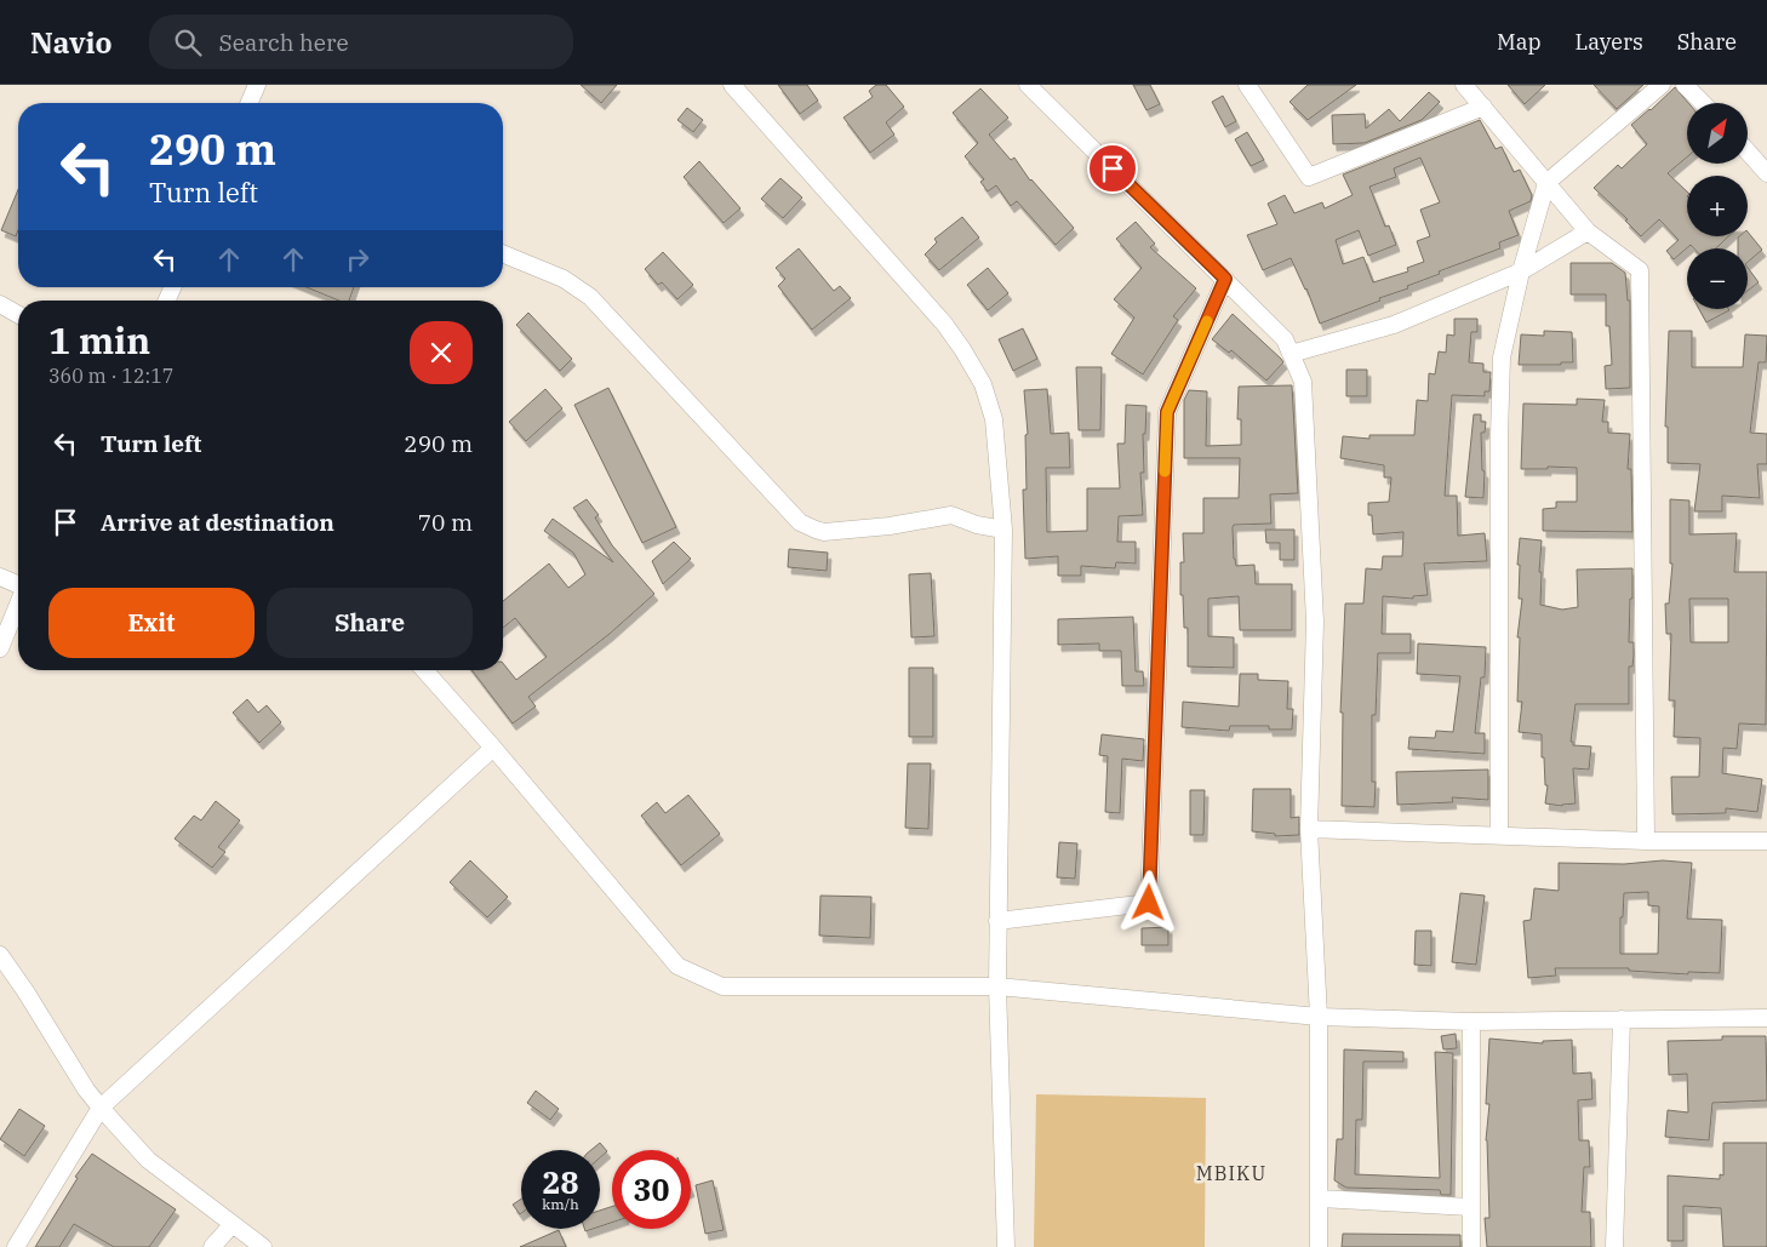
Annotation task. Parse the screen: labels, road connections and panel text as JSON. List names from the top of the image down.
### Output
{
  "districts": ["MBIKU"],
  "north": "top right",
  "page": {
    "header": "Navio",
    "search": "Search here",
    "nav": ["Map", "Layers", "Share"],
    "map_buttons": ["+", "−"],
    "turn": ["290 m", "Turn left"],
    "heading": ["1 min", "360 m · 12:17"],
    "list": [
      {
        "name": "Turn left",
        "value": "290 m"
      },
      {
        "name": "Arrive at destination",
        "value": "70 m"
      }
    ],
    "buttons": ["Exit", "Share"],
    "speed": "28 km/h",
    "limit": "30"
  }
}
